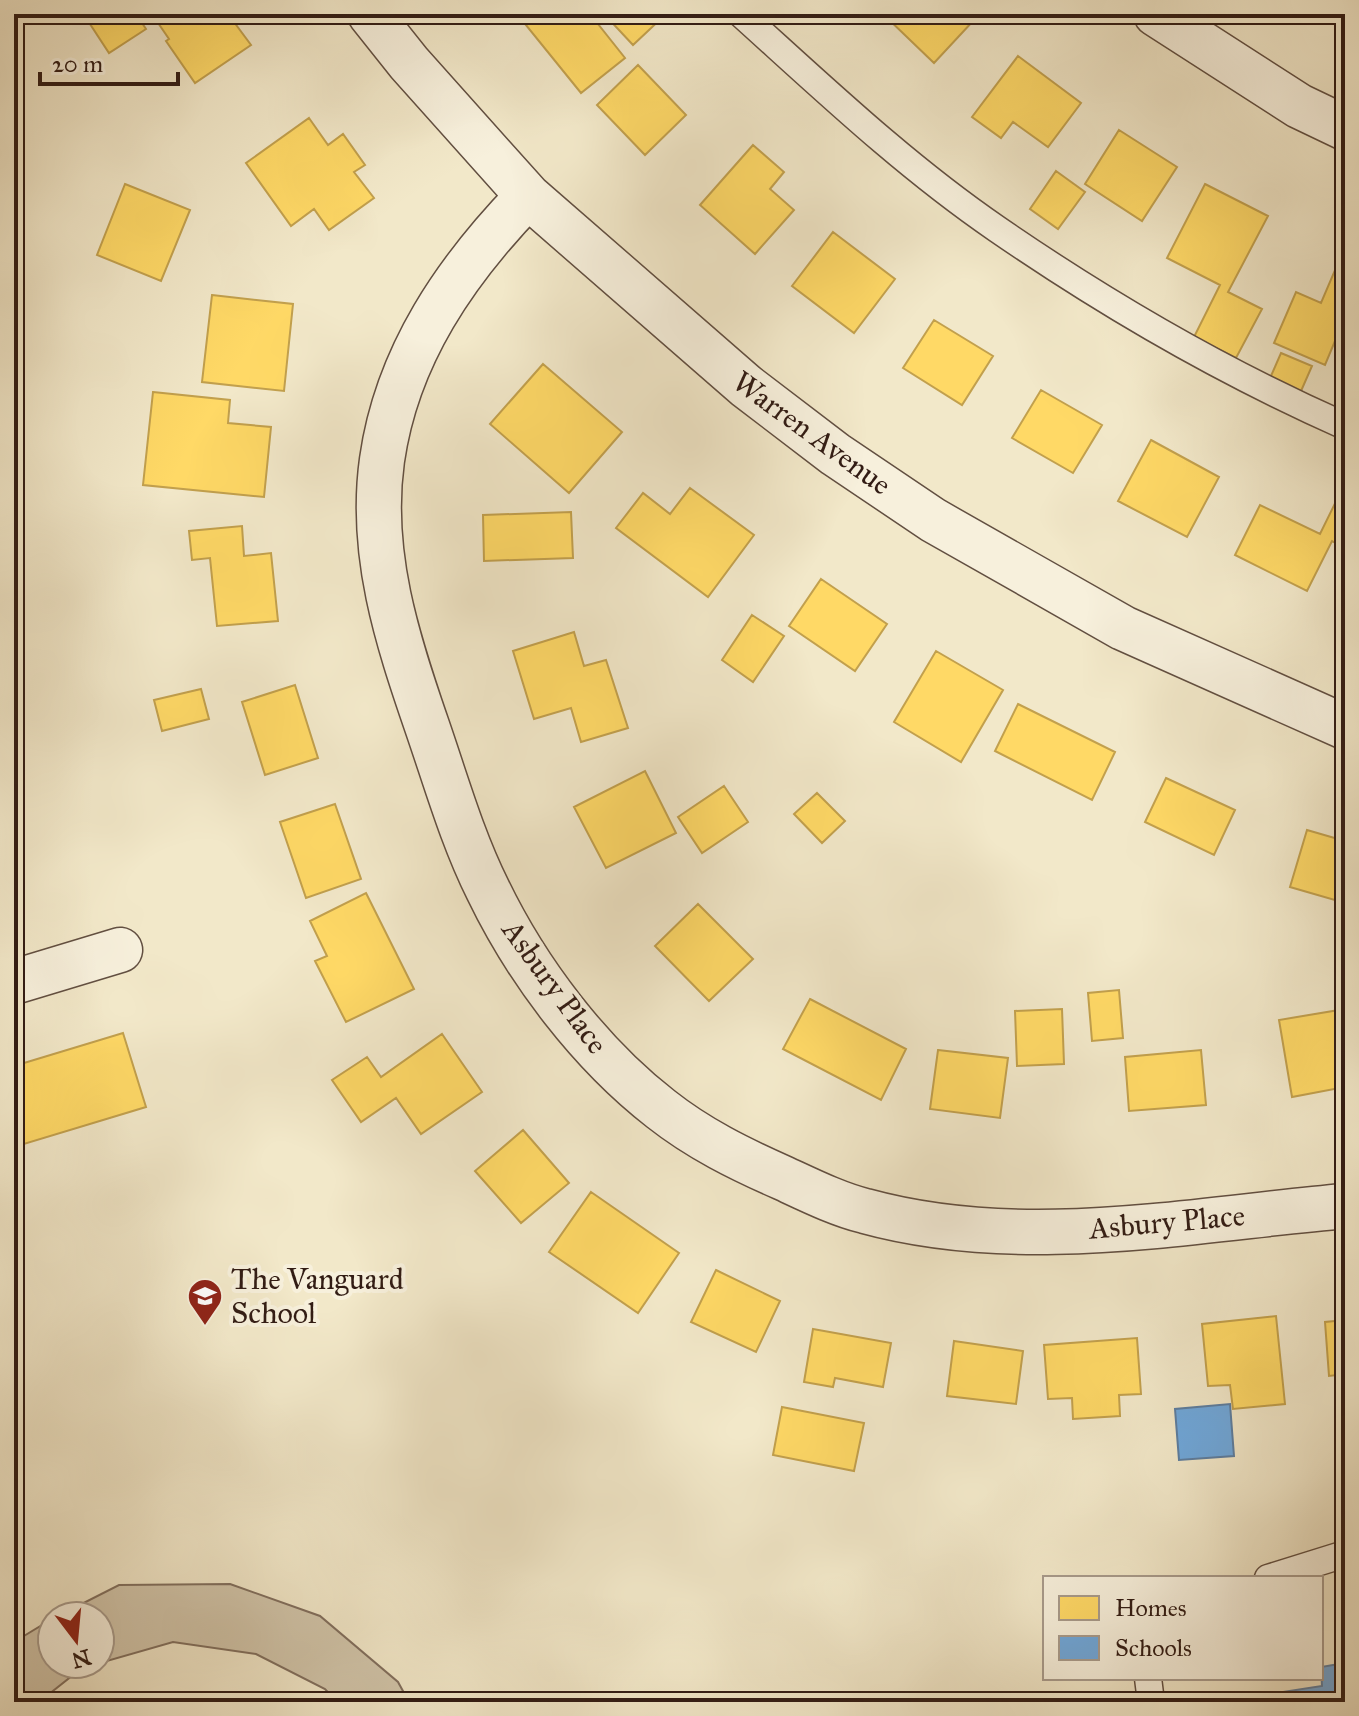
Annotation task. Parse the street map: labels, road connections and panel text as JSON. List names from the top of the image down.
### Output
{
  "streets": {
    "street": ["Warren Avenue", "Asbury Place"]
  },
  "crossings": [
    ["Warren Avenue", "Asbury Place"]
  ],
  "places": {
    "school or university": ["The Vanguard School"]
  },
  "legend": ["Homes", "Schools"],
  "scale_bar": "20 m",
  "north": "bottom"
}
